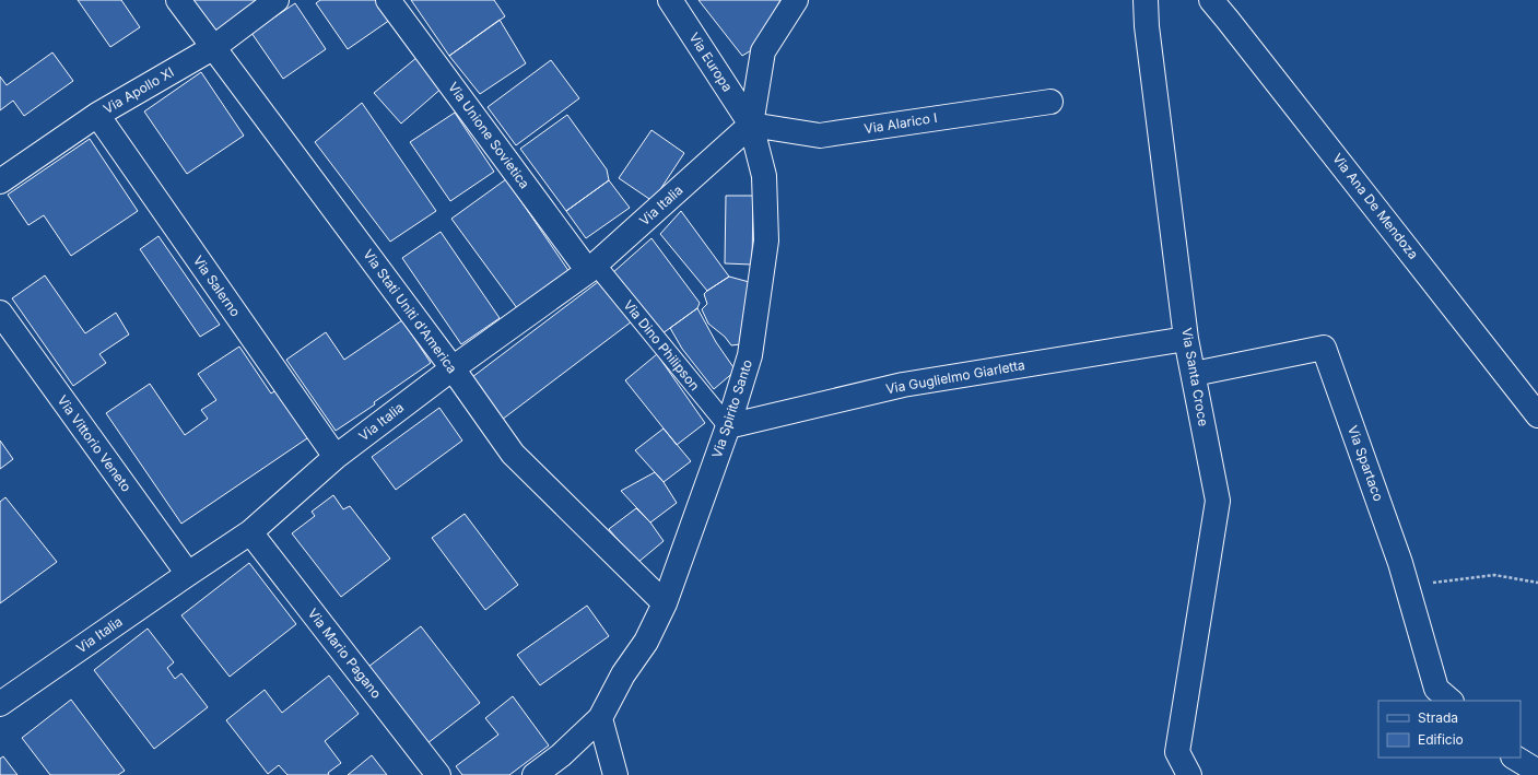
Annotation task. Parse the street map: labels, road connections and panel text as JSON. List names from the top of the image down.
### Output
{
  "streets": {
    "street": [
      "Via Europa",
      "Via Apollo XI",
      "Via Alarico I",
      "Via Unione Sovietica",
      "Via Italia",
      "Via Ana De Mendoza",
      "Via Salerno",
      "Via Stati Uniti d'America",
      "Via Dino Philipson",
      "Via Guglielmo Giarletta",
      "Via Santa Croce",
      "Via Spirito Santo",
      "Via Vittorio Veneto",
      "Via Spartaco",
      "Via Mario Pagano"
    ]
  },
  "crossings": [
    ["Via Europa", "Via Alarico I"],
    ["Via Europa", "Via Italia"],
    ["Via Europa", "Via Spirito Santo"],
    ["Via Apollo XI", "Via Salerno"],
    ["Via Apollo XI", "Via Stati Uniti d'America"],
    ["Via Alarico I", "Via Italia"],
    ["Via Alarico I", "Via Spirito Santo"],
    ["Via Unione Sovietica", "Via Italia"],
    ["Via Unione Sovietica", "Via Dino Philipson"],
    ["Via Italia", "Via Salerno"],
    ["Via Italia", "Via Stati Uniti d'America"],
    ["Via Italia", "Via Dino Philipson"],
    ["Via Italia", "Via Spirito Santo"],
    ["Via Italia", "Via Vittorio Veneto"],
    ["Via Italia", "Via Mario Pagano"],
    ["Via Stati Uniti d'America", "Via Spirito Santo"],
    ["Via Dino Philipson", "Via Guglielmo Giarletta"],
    ["Via Dino Philipson", "Via Spirito Santo"],
    ["Via Guglielmo Giarletta", "Via Santa Croce"],
    ["Via Guglielmo Giarletta", "Via Spirito Santo"],
    ["Via Santa Croce", "Via Spartaco"]
  ],
  "legend": ["Strada", "Edificio"]
}
